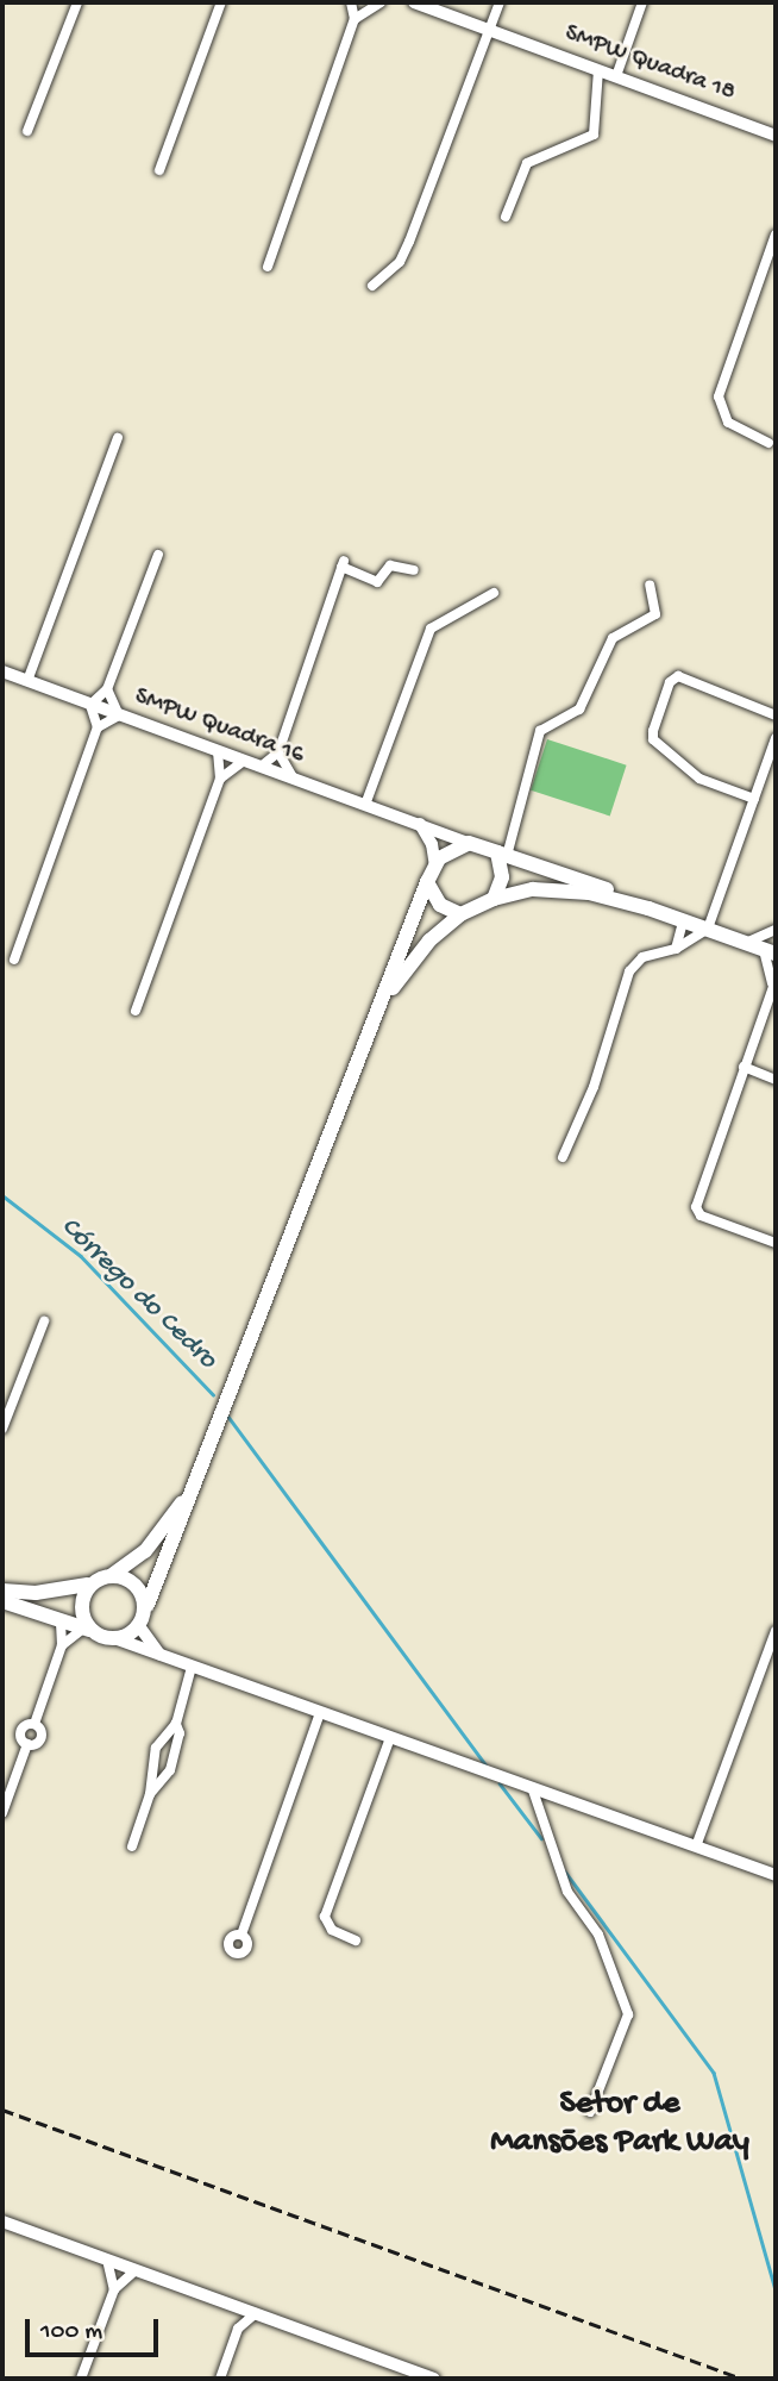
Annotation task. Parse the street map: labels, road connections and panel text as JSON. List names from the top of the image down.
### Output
{
  "streets": {
    "street": ["SMPW Quadra 18", "SMPW Quadra 16"]
  },
  "districts": ["Setor de Mansões Park Way"],
  "water": ["Córrego do Cedro"],
  "scale_bar": "100 m"
}
